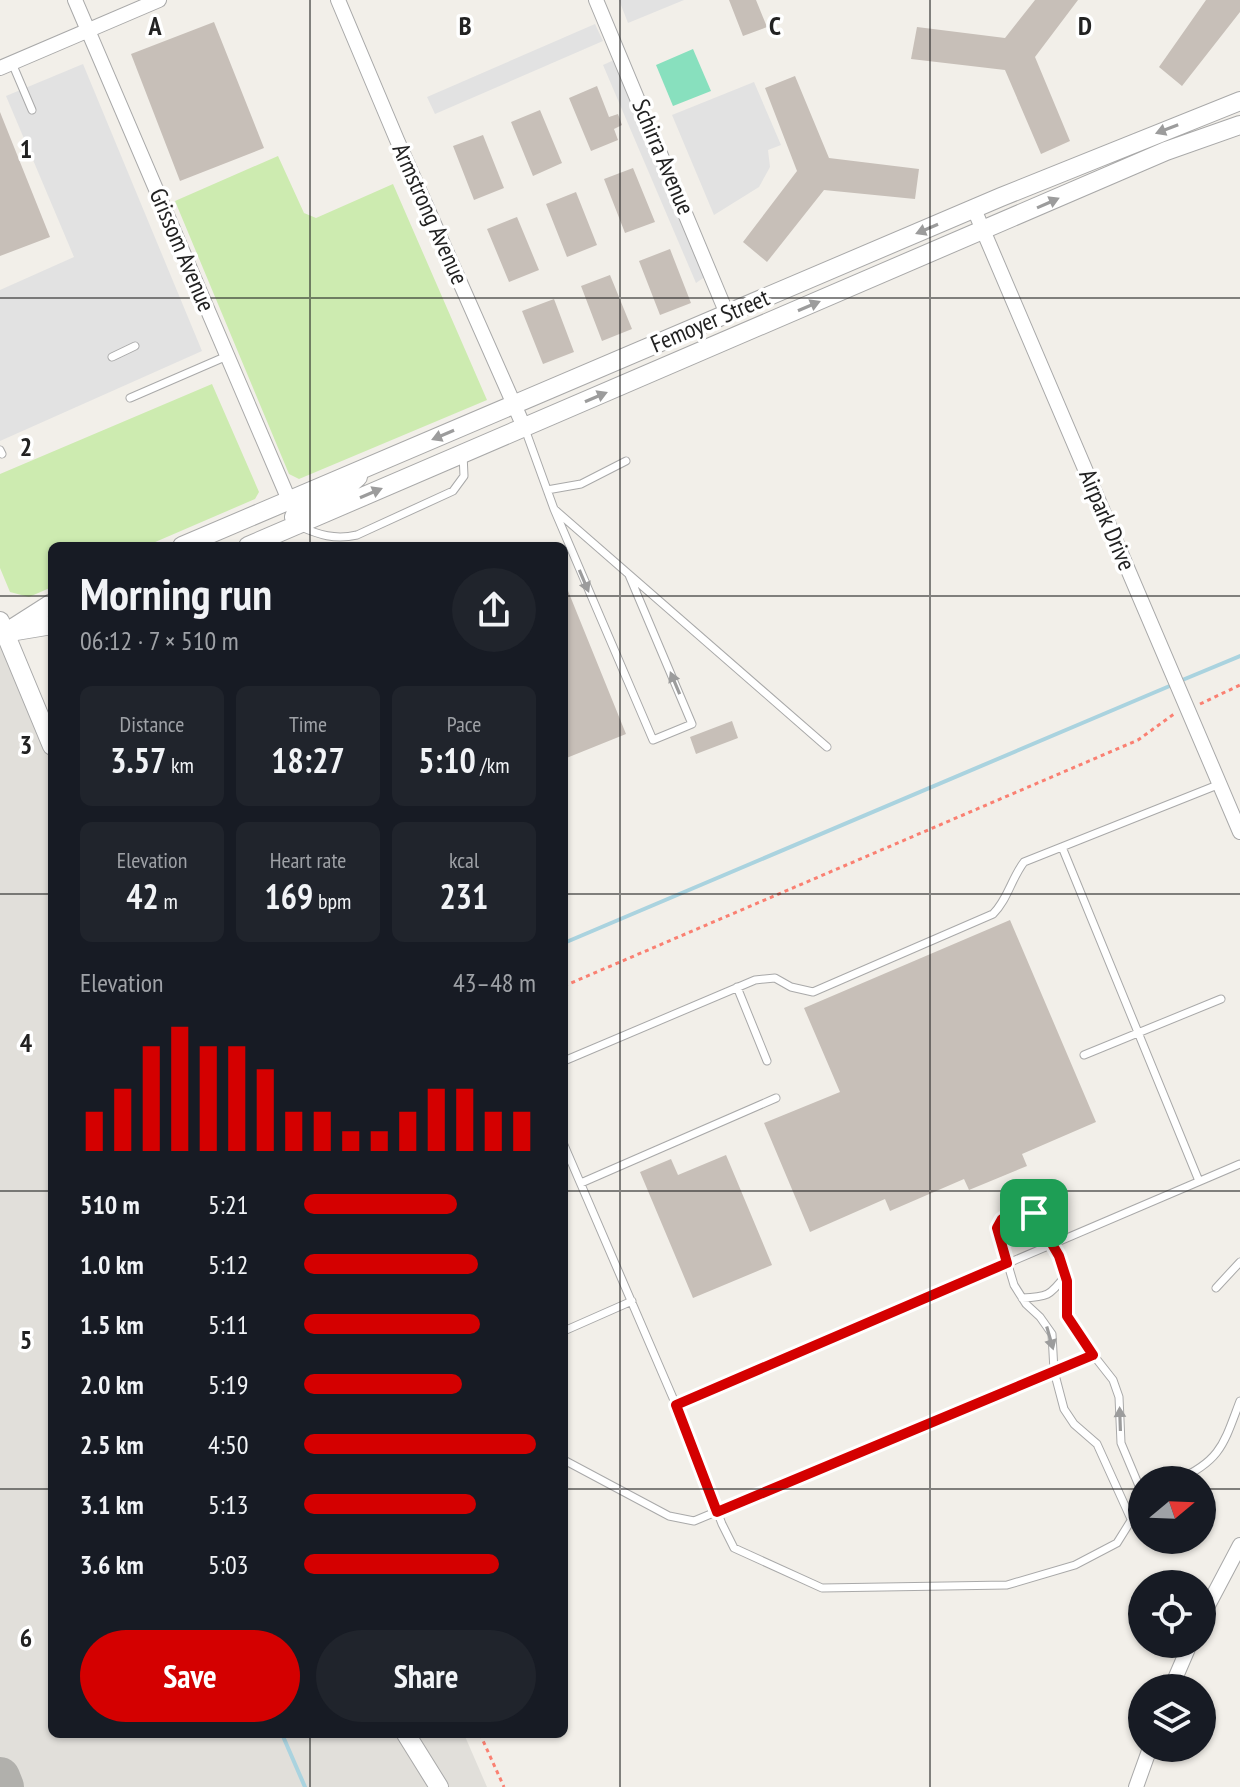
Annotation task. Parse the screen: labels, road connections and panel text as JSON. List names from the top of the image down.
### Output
{
  "streets": {
    "street": [
      "Schirra Avenue",
      "Armstrong Avenue",
      "Grissom Avenue",
      "Femoyer Street",
      "Airpark Drive"
    ]
  },
  "crossings": [
    ["Schirra Avenue", "Femoyer Street"],
    ["Armstrong Avenue", "Femoyer Street"],
    ["Grissom Avenue", "Femoyer Street"],
    ["Femoyer Street", "Airpark Drive"]
  ],
  "north": "right",
  "page": {
    "heading": ["Morning run", "06:12 · 7 × 510 m"],
    "stats": [
      ["Distance", "3.57 km"],
      ["Time", "18:27"],
      ["Pace", "5:10 /km"],
      ["Elevation", "42 m"],
      ["Heart rate", "169 bpm"],
      ["kcal", "231"]
    ],
    "chart": ["Elevation", "43–48 m"],
    "list": [
      {
        "name": "510 m",
        "note": "5:21"
      },
      {
        "name": "1.0 km",
        "note": "5:12"
      },
      {
        "name": "1.5 km",
        "note": "5:11"
      },
      {
        "name": "2.0 km",
        "note": "5:19"
      },
      {
        "name": "2.5 km",
        "note": "4:50"
      },
      {
        "name": "3.1 km",
        "note": "5:13"
      },
      {
        "name": "3.6 km",
        "note": "5:03"
      }
    ],
    "buttons": ["Save", "Share"]
  },
  "grid": {
    "columns": [
      "A",
      "B",
      "C",
      "D"
    ],
    "rows": [
      "1",
      "2",
      "3",
      "4",
      "5",
      "6"
    ]
  }
}
